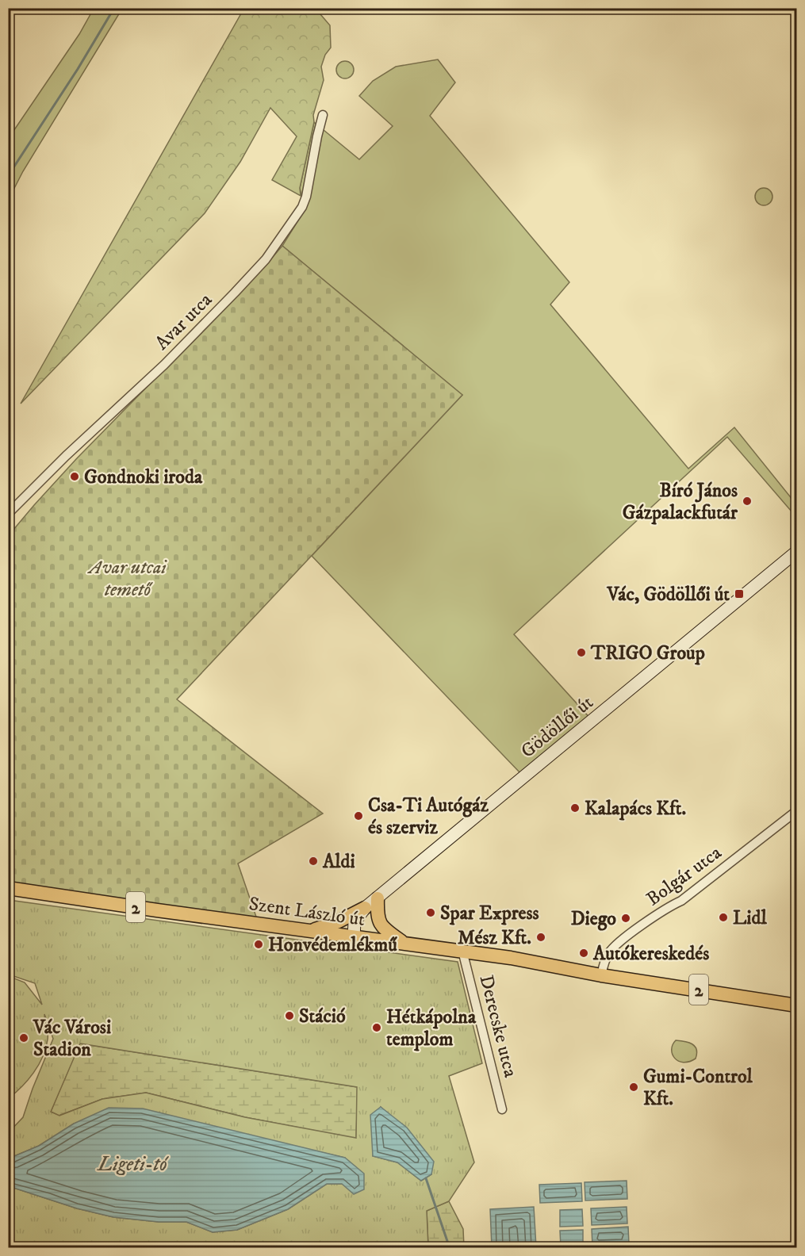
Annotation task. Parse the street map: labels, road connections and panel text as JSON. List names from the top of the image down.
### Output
{
  "streets": {
    "main road": ["Gödöllői út", "2", "Szent László út"],
    "street": ["Avar utca", "Bolgár utca", "Derecske utca"]
  },
  "crossings": [
    ["Gödöllői út", "Szent László út"],
    ["Bolgár utca", "Szent László út"],
    ["Szent László út", "Derecske utca"]
  ],
  "water": ["Ligeti-tó"],
  "parks": ["Avar utcai temető"],
  "places": {
    "other": [
      "Gondnoki iroda",
      "Bíró János Gázpalackfutár",
      "TRIGO Group",
      "Kalapács Kft.",
      "Csa-Ti Autógáz és szerviz",
      "Aldi",
      "Spar Express",
      "Lidl",
      "Diego",
      "Mész Kft.",
      "Honvédemlékmű",
      "Autókereskedés",
      "Stáció",
      "Hétkápolna templom",
      "Vác Városi Stadion",
      "Gumi-Control Kft."
    ],
    "transit": ["Vác, Gödöllői út"]
  }
}
